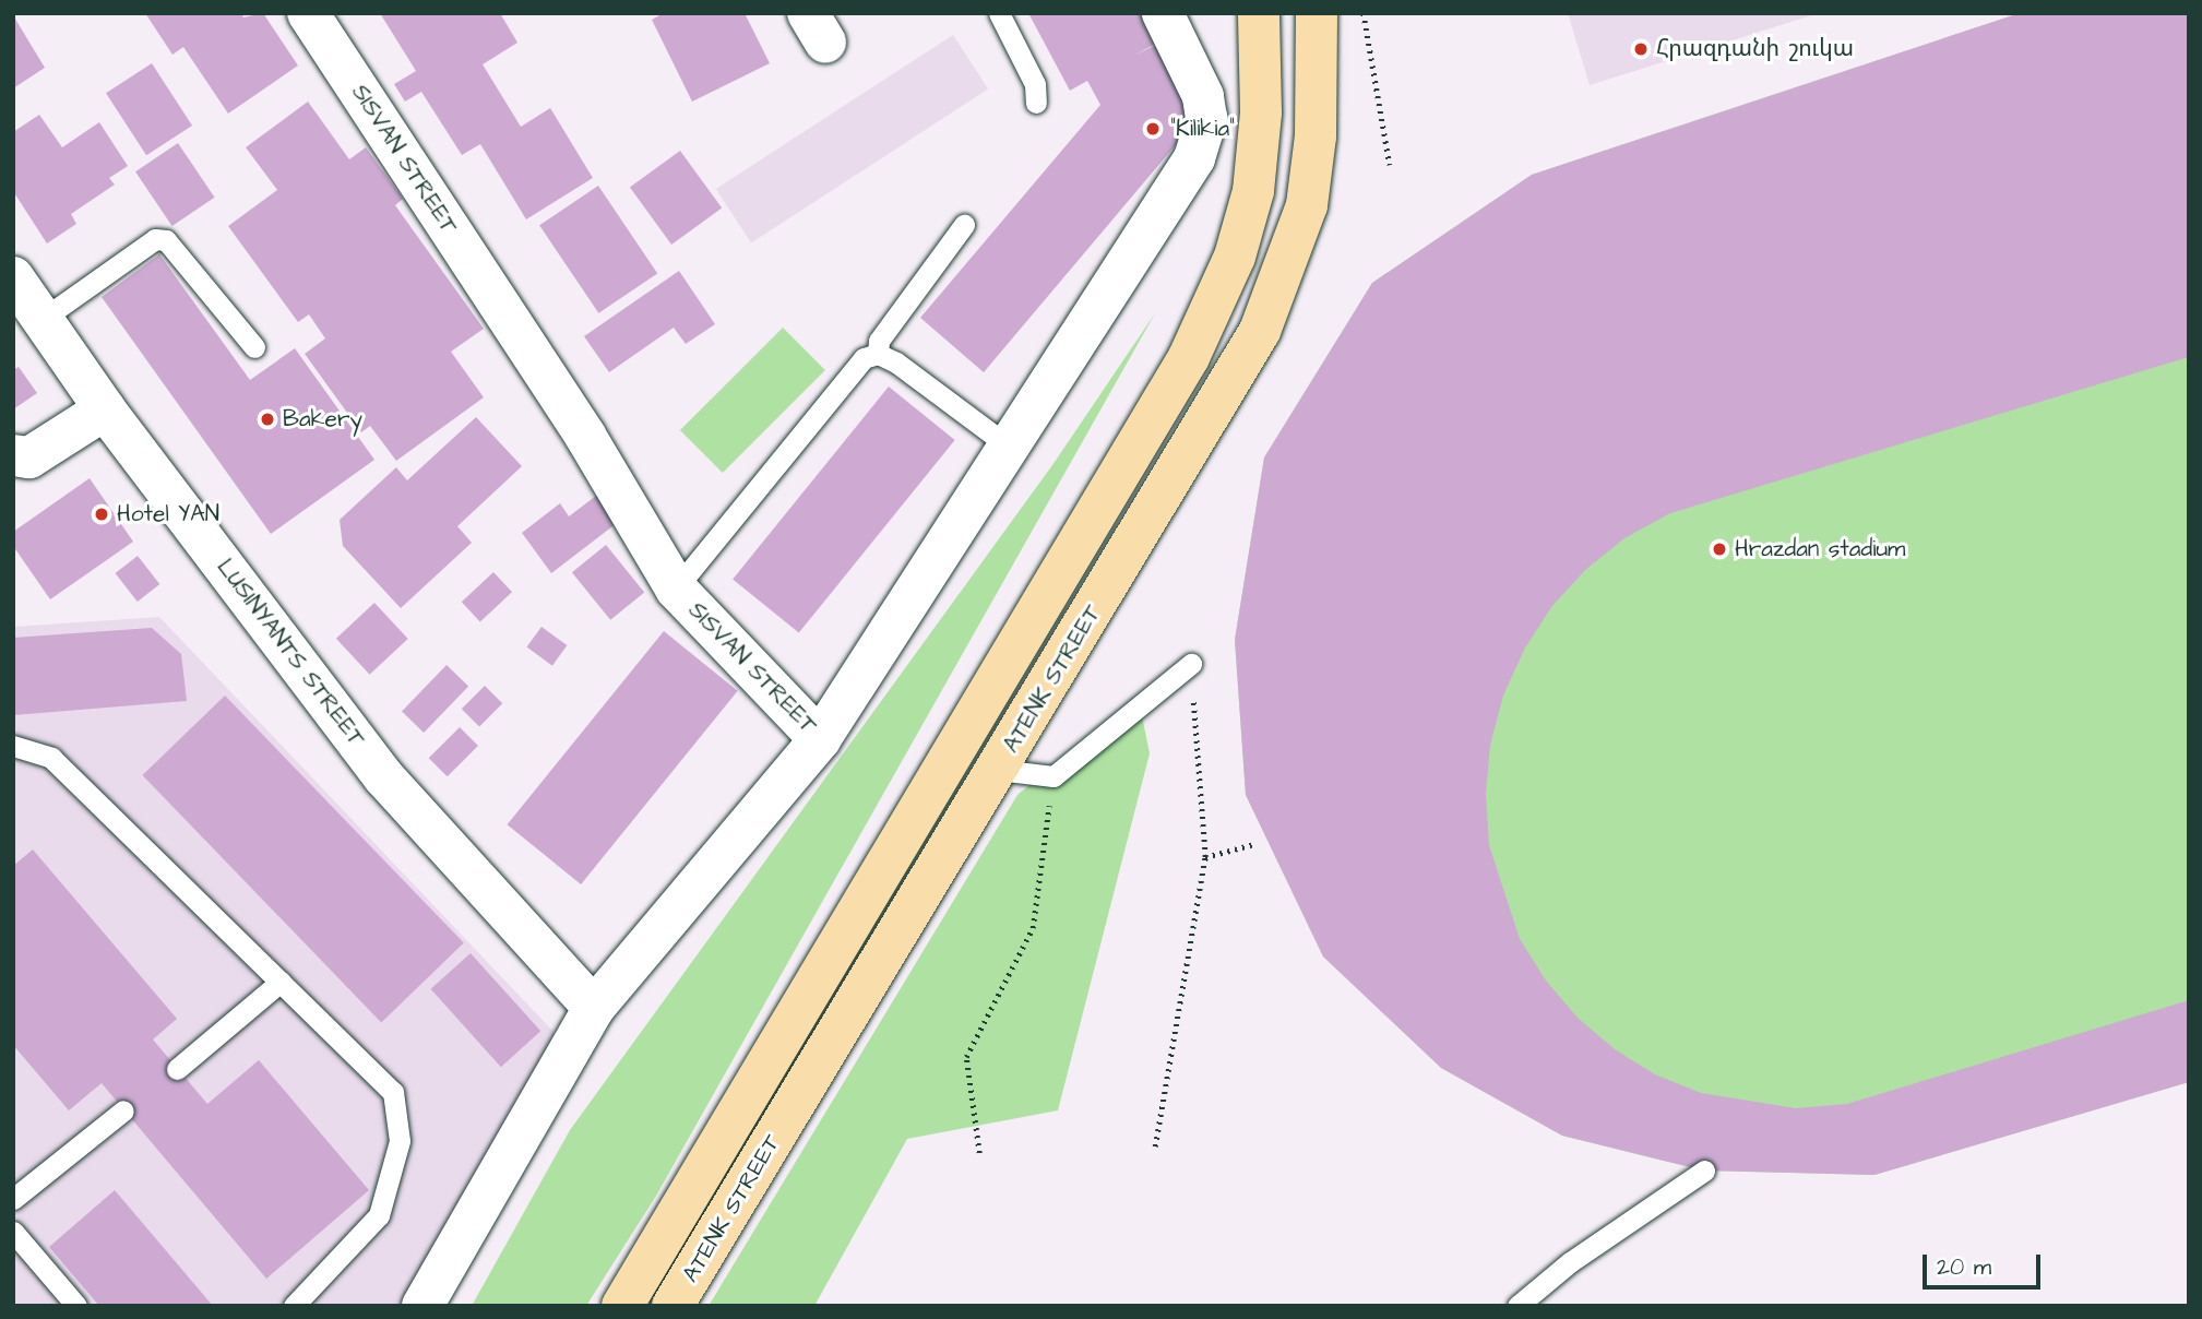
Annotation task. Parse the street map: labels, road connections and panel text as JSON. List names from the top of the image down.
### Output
{
  "streets": {
    "main road": ["ATENK STREET"],
    "street": ["SISVAN STREET", "LUSINYANTS STREET"]
  },
  "crossings": [
    ["SISVAN STREET", "LUSINYANTS STREET"]
  ],
  "places": [
    "Հրազդանի շուկա",
    "\"Kilikia\"",
    "Bakery",
    "Hotel YAN",
    "Hrazdan stadium"
  ],
  "scale_bar": "20 m"
}
